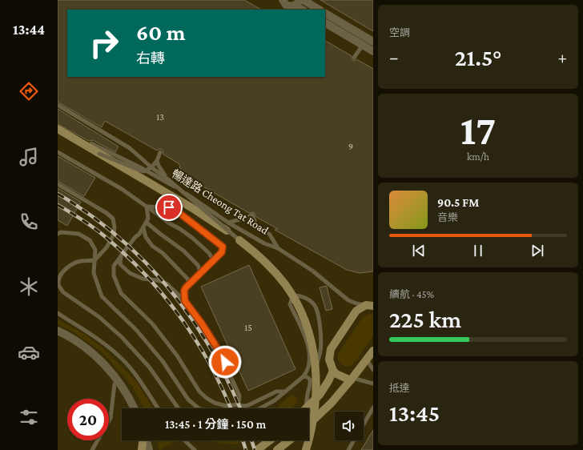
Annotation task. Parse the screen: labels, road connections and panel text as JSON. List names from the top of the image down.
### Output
{
  "streets": {
    "street": ["暢達路 Cheong Tat Road"]
  },
  "house_numbers": ["13", "9", "15"],
  "page": {
    "tabs": "13:44",
    "tile": [
      "空調",
      ["17", "km/h"],
      ["續航 · 45%", "225 km"],
      ["抵達", "13:45"]
    ],
    "turn": ["60 m", "右轉"],
    "heat": ["−", "21.5°", "+"],
    "song": ["90.5 FM", "音樂"],
    "limit": "20",
    "trip": "13:45 · 1 分鐘 · 150 m"
  }
}
